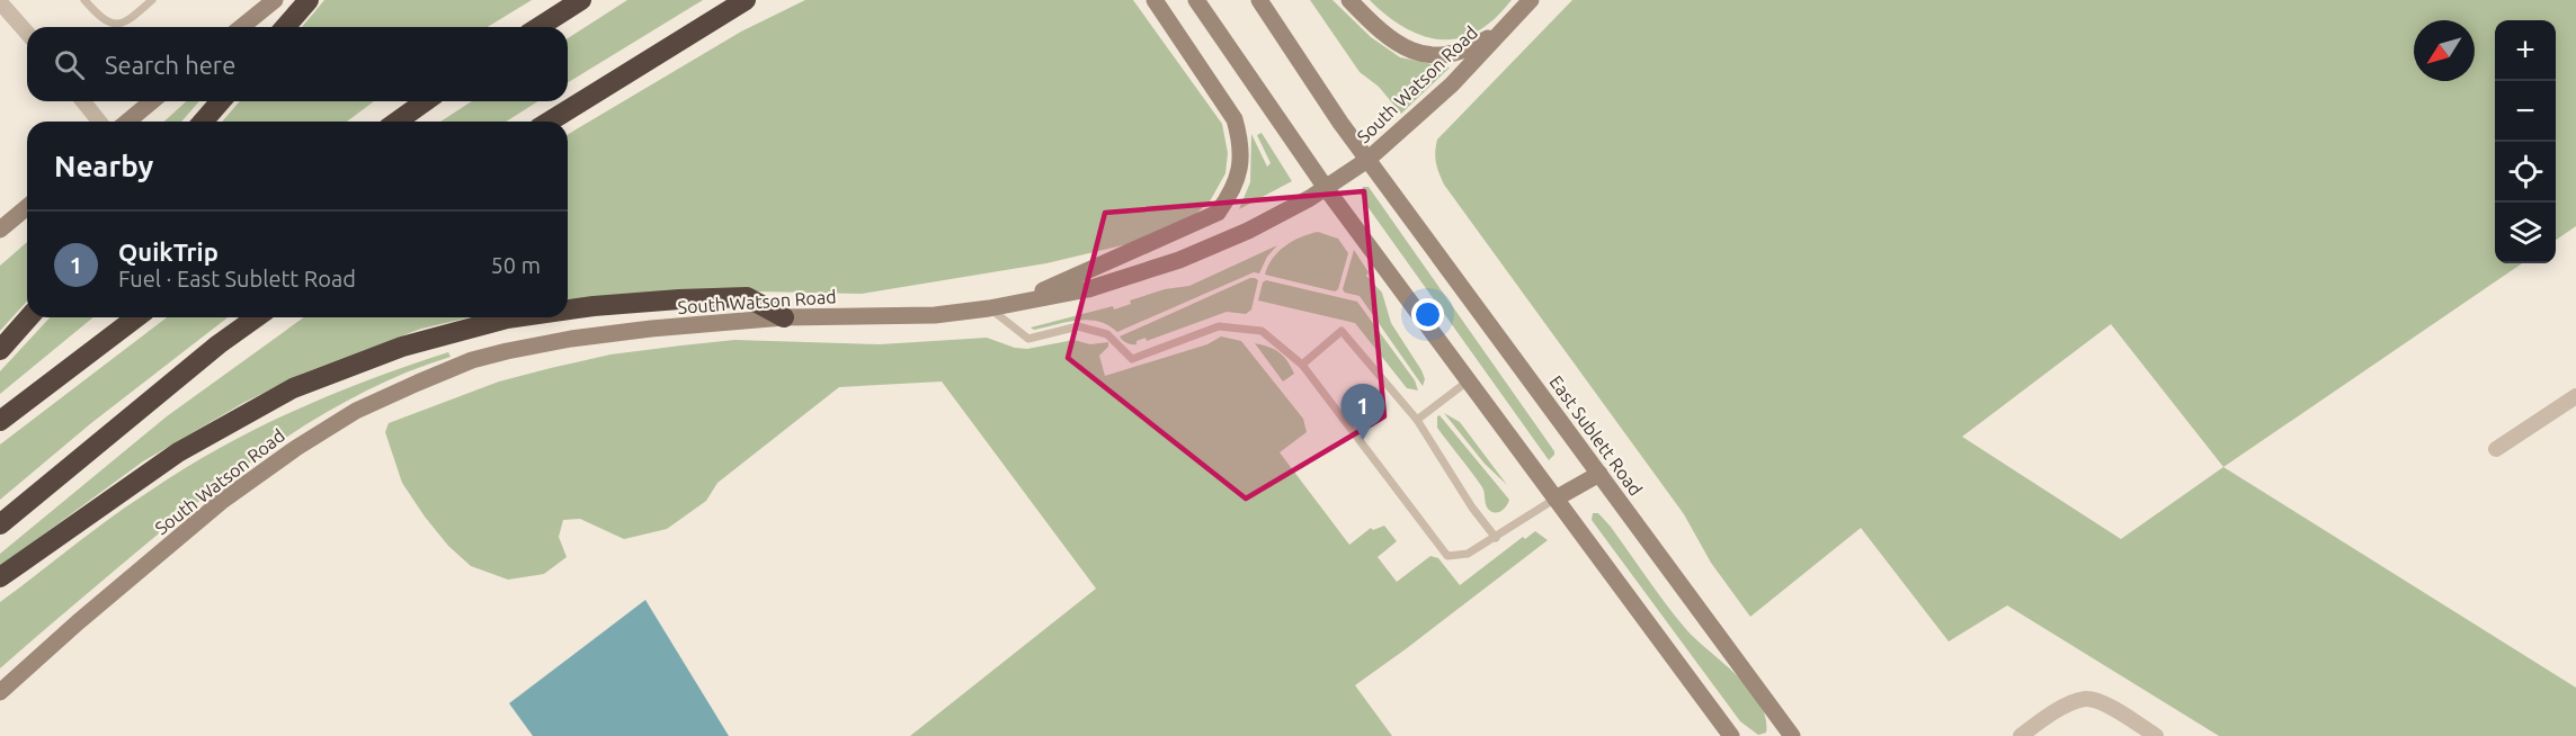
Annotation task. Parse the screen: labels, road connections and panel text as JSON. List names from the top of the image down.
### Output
{
  "streets": {
    "main road": ["South Watson Road", "East Sublett Road"]
  },
  "crossings": [
    ["South Watson Road", "East Sublett Road"]
  ],
  "north": "bottom left",
  "page": {
    "map_buttons": ["+", "−"],
    "search": "Search here",
    "heading": "Nearby",
    "list": [
      {
        "mark": "1",
        "name": "QuikTrip",
        "note": "Fuel · East Sublett Road",
        "value": "50 m"
      }
    ],
    "pins": "1"
  }
}
